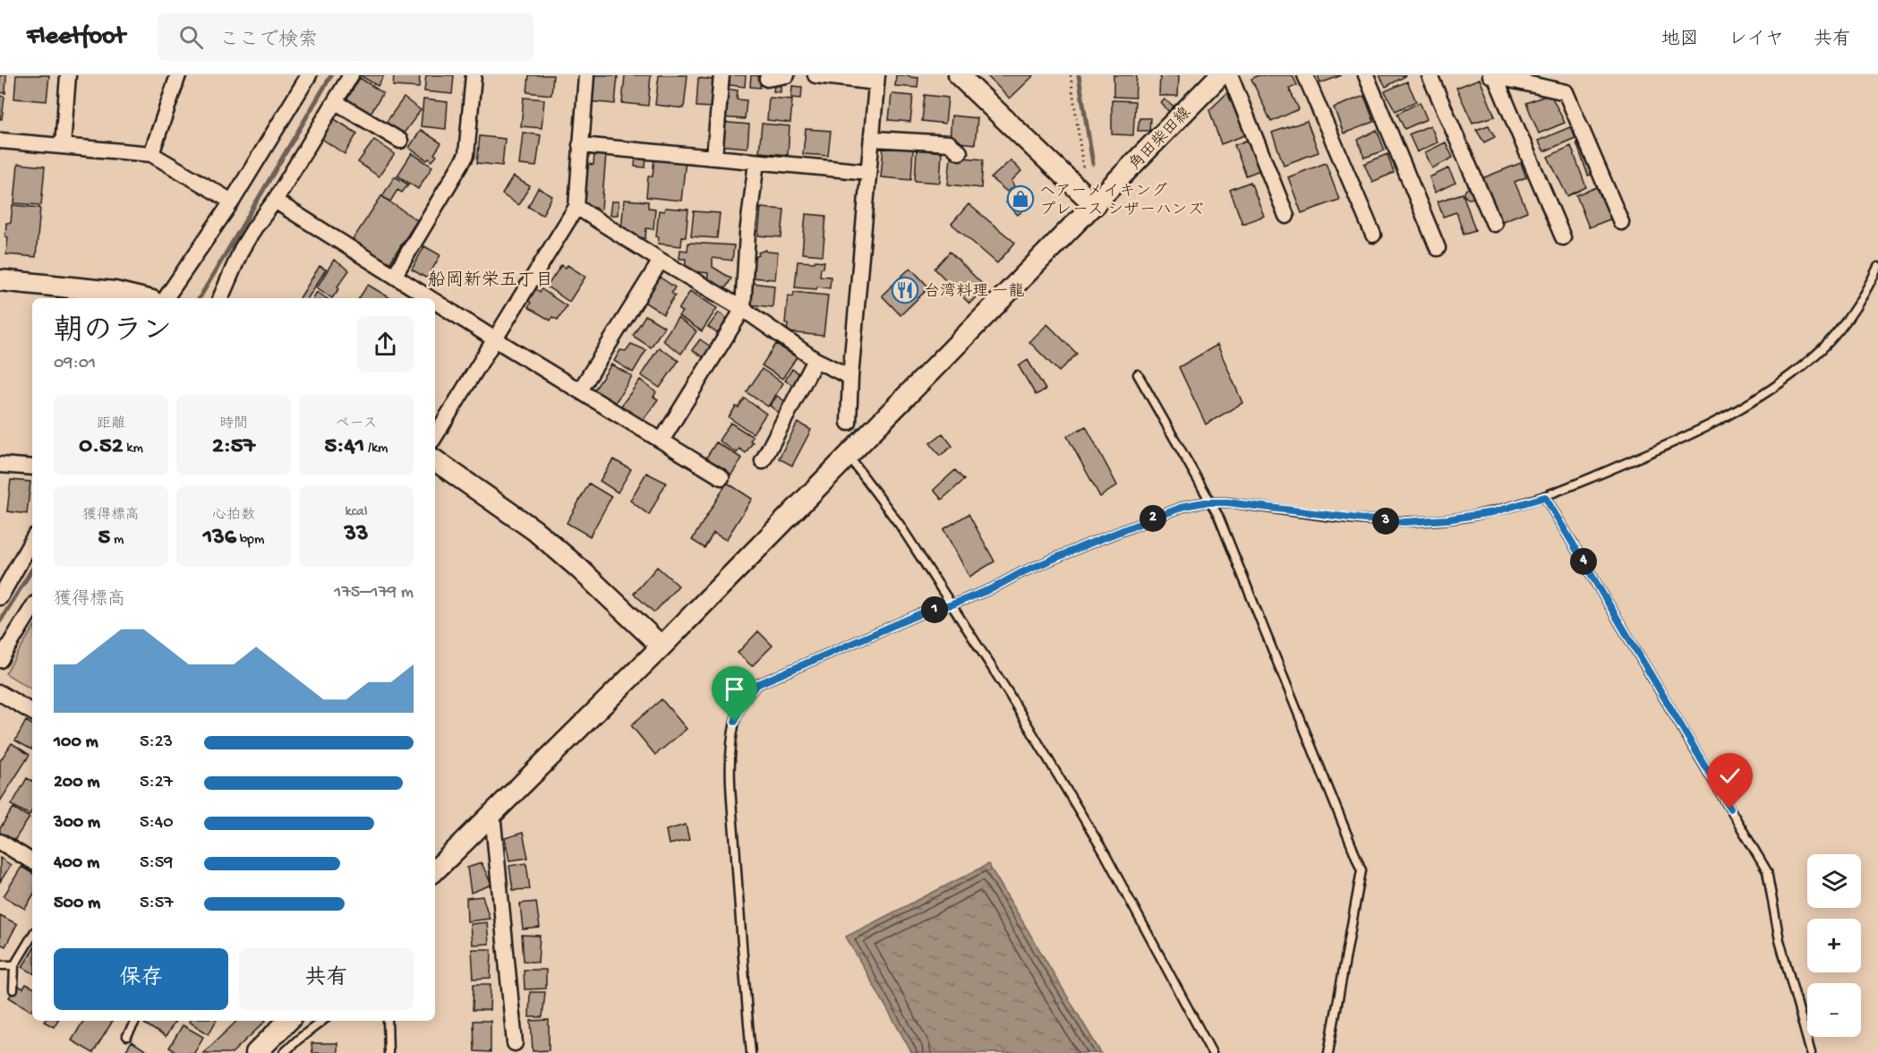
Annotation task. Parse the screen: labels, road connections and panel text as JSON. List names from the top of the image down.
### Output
{
  "streets": {
    "street": ["角田柴田線"]
  },
  "districts": ["船岡新栄五丁目"],
  "places": {
    "shop": ["ヘアーメイキング プレース シザーハンズ"],
    "restaurant": ["台湾料理 一龍"]
  },
  "page": {
    "header": "Fleetfoot",
    "search": "ここで検索",
    "nav": ["地図", "レイヤ", "共有"],
    "heading": ["朝のラン", "09:01"],
    "stats": [
      ["距離", "0.52 km"],
      ["時間", "2:57"],
      ["ペース", "5:41 /km"],
      ["獲得標高", "5 m"],
      ["心拍数", "136 bpm"],
      ["kcal", "33"]
    ],
    "pins": [
      "2",
      "3",
      "4",
      "1"
    ],
    "chart": ["獲得標高", "175–179 m"],
    "list": [
      {
        "name": "100 m",
        "note": "5:23"
      },
      {
        "name": "200 m",
        "note": "5:27"
      },
      {
        "name": "300 m",
        "note": "5:40"
      },
      {
        "name": "400 m",
        "note": "5:59"
      },
      {
        "name": "500 m",
        "note": "5:57"
      }
    ],
    "map_buttons": ["+", "−"],
    "buttons": ["保存", "共有"]
  }
}
